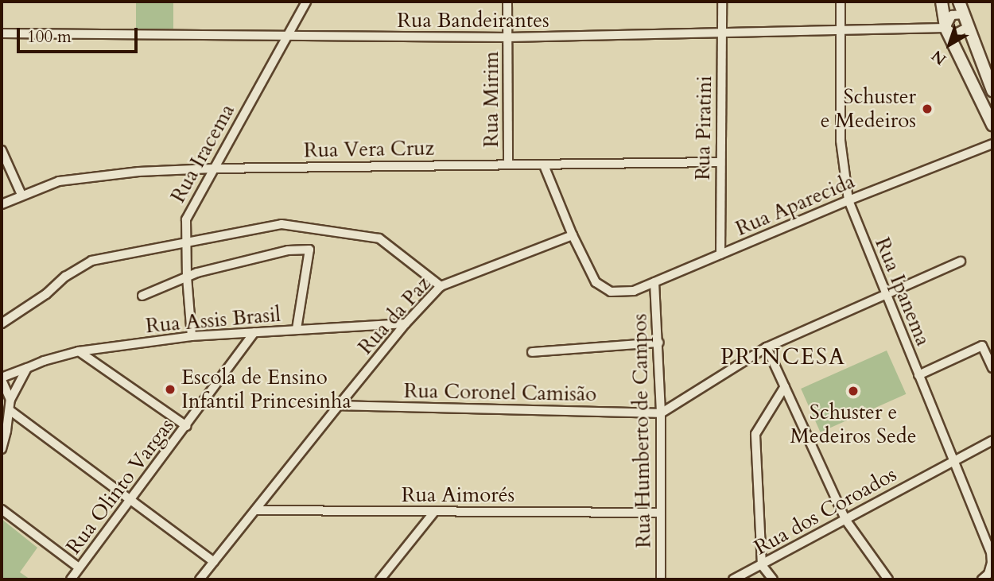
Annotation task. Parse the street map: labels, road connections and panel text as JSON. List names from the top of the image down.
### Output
{
  "streets": {
    "street": [
      "Rua Bandeirantes",
      "Rua Mirim",
      "Rua Piratini",
      "Rua Vera Cruz",
      "Rua Iracema",
      "Rua Aparecida",
      "Rua Ipanema",
      "Rua da Paz",
      "Rua Assis Brasil",
      "Rua Coronel Camisão",
      "Rua Humberto de Campos",
      "Rua Olinto Vargas",
      "Rua Aimorés",
      "Rua dos Coroados"
    ]
  },
  "crossings": [
    ["Rua Bandeirantes", "Rua Mirim"],
    ["Rua Bandeirantes", "Rua Piratini"],
    ["Rua Bandeirantes", "Rua Iracema"],
    ["Rua Bandeirantes", "Rua Ipanema"],
    ["Rua Mirim", "Rua Vera Cruz"],
    ["Rua Piratini", "Rua Vera Cruz"],
    ["Rua Piratini", "Rua Aparecida"],
    ["Rua Vera Cruz", "Rua Iracema"],
    ["Rua Iracema", "Rua Assis Brasil"],
    ["Rua Aparecida", "Rua Ipanema"],
    ["Rua Aparecida", "Rua da Paz"],
    ["Rua Aparecida", "Rua Humberto de Campos"],
    ["Rua Ipanema", "Rua dos Coroados"],
    ["Rua da Paz", "Rua Assis Brasil"],
    ["Rua da Paz", "Rua Coronel Camisão"],
    ["Rua da Paz", "Rua Aimorés"],
    ["Rua Assis Brasil", "Rua Olinto Vargas"],
    ["Rua Coronel Camisão", "Rua Humberto de Campos"],
    ["Rua Humberto de Campos", "Rua Aimorés"]
  ],
  "districts": ["PRINCESA"],
  "places": ["Schuster e Medeiros", "Escola de Ensino Infantil Princesinha", "Schuster e Medeiros Sede"],
  "scale_bar": "100 m",
  "north": "bottom left"
}
